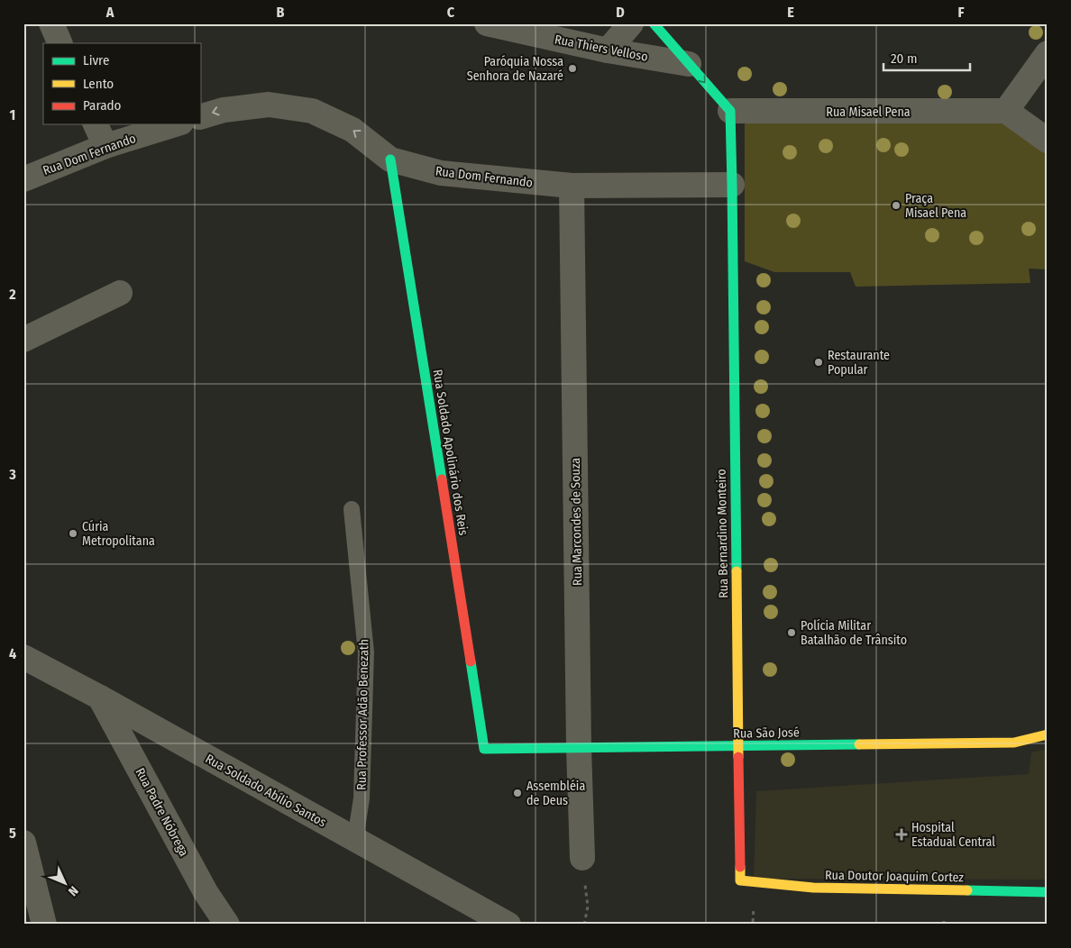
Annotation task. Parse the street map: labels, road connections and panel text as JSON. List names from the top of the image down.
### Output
{
  "streets": {
    "street": [
      "Rua Thiers Velloso",
      "Rua Misael Pena",
      "Rua Dom Fernando",
      "Rua Soldado Apolinário dos Reis",
      "Rua Marcondes de Souza",
      "Rua Bernardino Monteiro",
      "Rua São José",
      "Rua Soldado Abílio Santos",
      "Rua Padre Nóbrega",
      "Rua Doutor Joaquim Cortez"
    ],
    "lane": ["Rua Professor Adão Benezath"]
  },
  "crossings": [
    ["Rua Misael Pena", "Rua Bernardino Monteiro"],
    ["Rua Dom Fernando", "Rua Soldado Apolinário dos Reis"],
    ["Rua Dom Fernando", "Rua Marcondes de Souza"],
    ["Rua Dom Fernando", "Rua Bernardino Monteiro"],
    ["Rua Soldado Apolinário dos Reis", "Rua São José"],
    ["Rua Marcondes de Souza", "Rua São José"],
    ["Rua Bernardino Monteiro", "Rua São José"],
    ["Rua Bernardino Monteiro", "Rua Doutor Joaquim Cortez"],
    ["Rua Professor Adão Benezath", "Rua Soldado Abílio Santos"],
    ["Rua Soldado Abílio Santos", "Rua Padre Nóbrega"]
  ],
  "places": {
    "other": [
      "Paróquia Nossa Senhora de Nazaré",
      "Praça Misael Pena",
      "Restaurante Popular",
      "Cúria Metropolitana",
      "Polícia Militar Batalhão de Trânsito",
      "Assembléia de Deus"
    ],
    "health": ["Hospital Estadual Central"]
  },
  "legend": ["Livre", "Lento", "Parado"],
  "scale_bar": "20 m",
  "north": "bottom right",
  "grid": {
    "columns": [
      "A",
      "B",
      "C",
      "D",
      "E",
      "F"
    ],
    "rows": [
      "1",
      "2",
      "3",
      "4",
      "5"
    ]
  }
}
